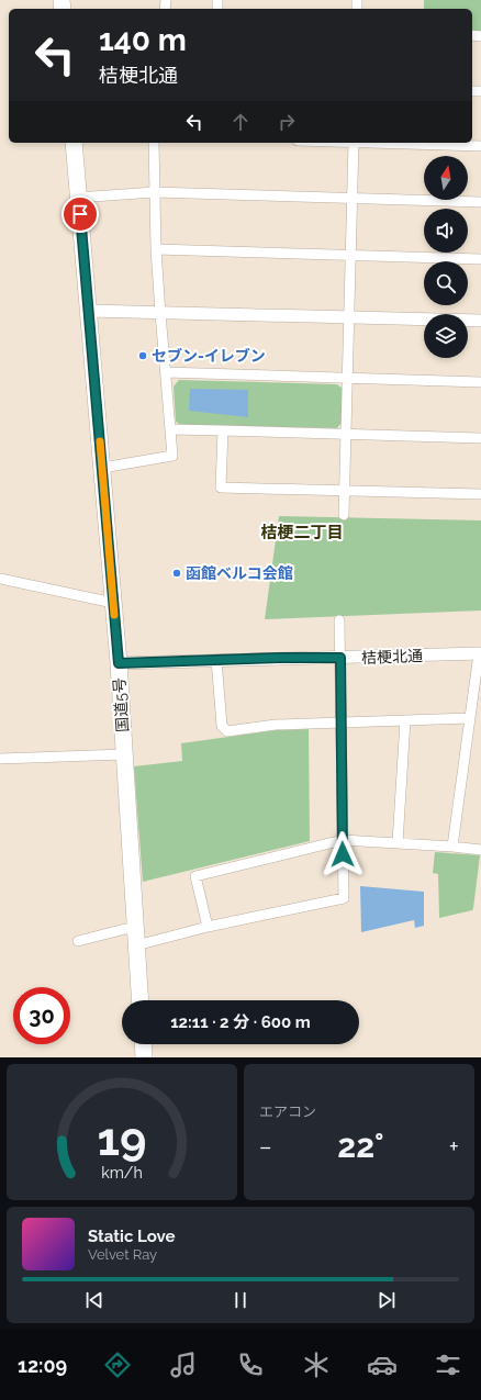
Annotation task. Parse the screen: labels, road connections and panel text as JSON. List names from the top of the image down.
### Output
{
  "streets": {
    "highway": ["国道5号"],
    "street": ["桔梗北通"]
  },
  "crossings": [
    ["桔梗北通", "国道5号"]
  ],
  "districts": ["桔梗二丁目"],
  "places": ["セブン-イレブン", "函館ベルコ会館"],
  "north": "top",
  "page": {
    "turn": ["140 m", "桔梗北通"],
    "limit": "30",
    "trip": "12:11 · 2 分 · 600 m",
    "tile": "エアコン",
    "heat": ["−", "22°", "+"],
    "song": ["Static Love", "Velvet Ray"],
    "tabs": "12:09",
    "gauge": ["19", "km/h"]
  }
}
